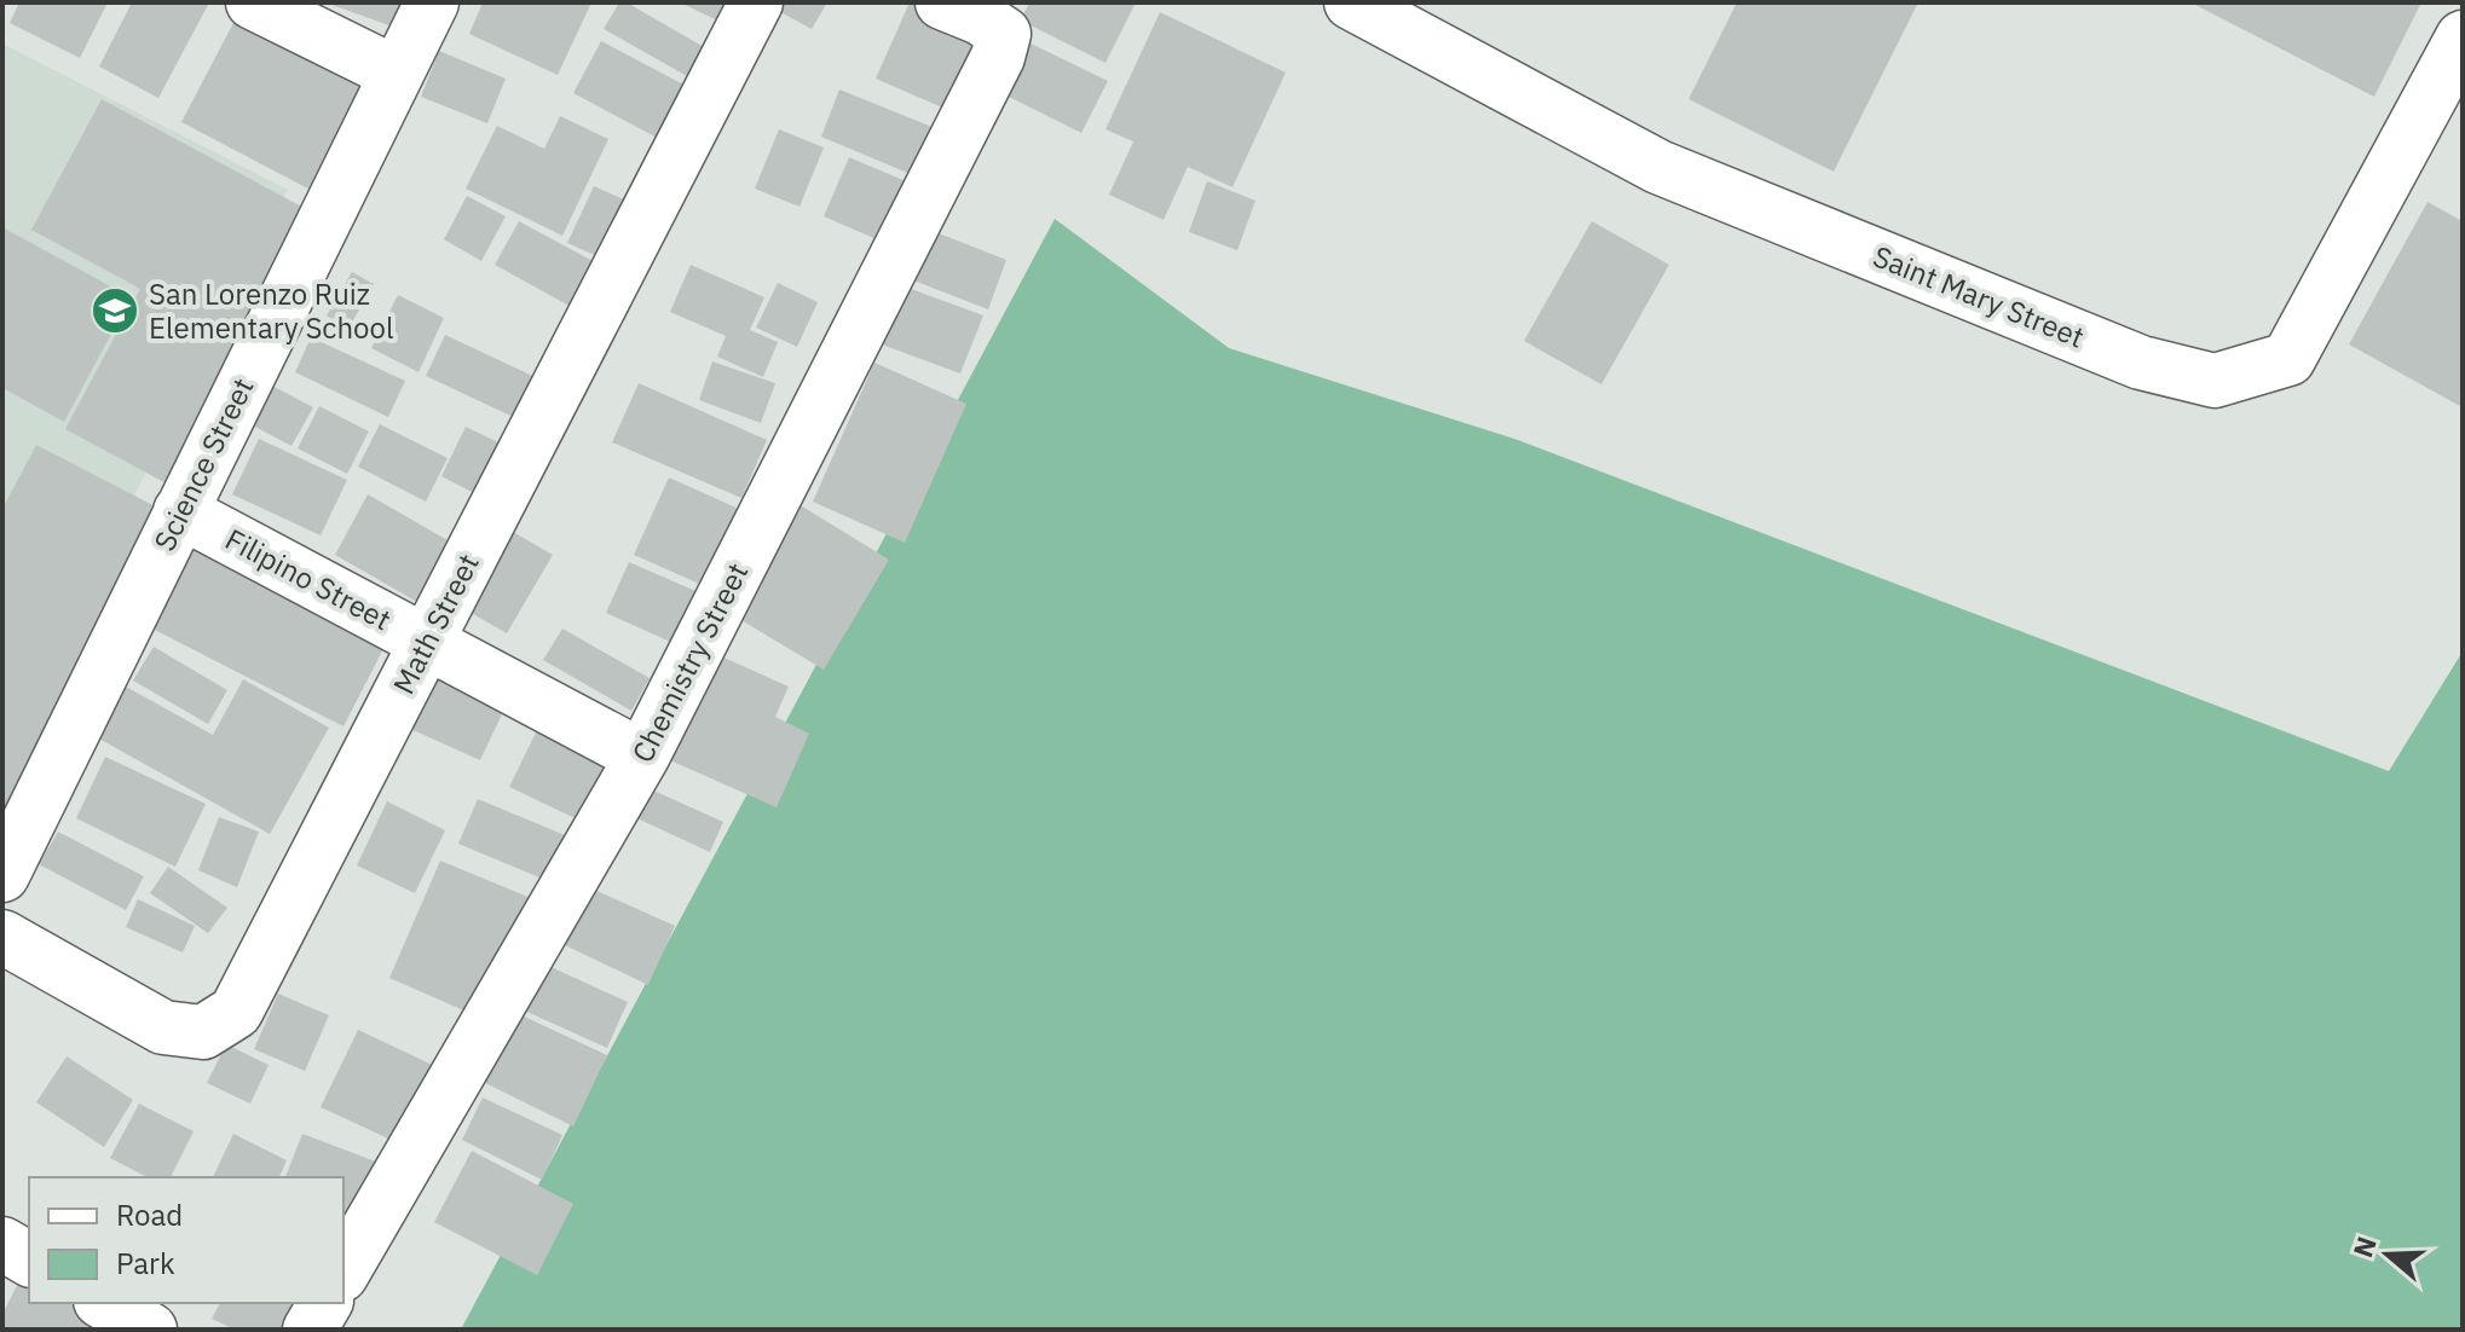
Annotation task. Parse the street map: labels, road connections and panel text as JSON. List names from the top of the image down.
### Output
{
  "streets": {
    "street": [
      "Saint Mary Street",
      "Science Street",
      "Filipino Street",
      "Math Street",
      "Chemistry Street"
    ]
  },
  "crossings": [
    ["Science Street", "Filipino Street"],
    ["Filipino Street", "Math Street"],
    ["Filipino Street", "Chemistry Street"]
  ],
  "places": {
    "school or university": ["San Lorenzo Ruiz Elementary School"]
  },
  "legend": ["Road", "Park"],
  "north": "left"
}
